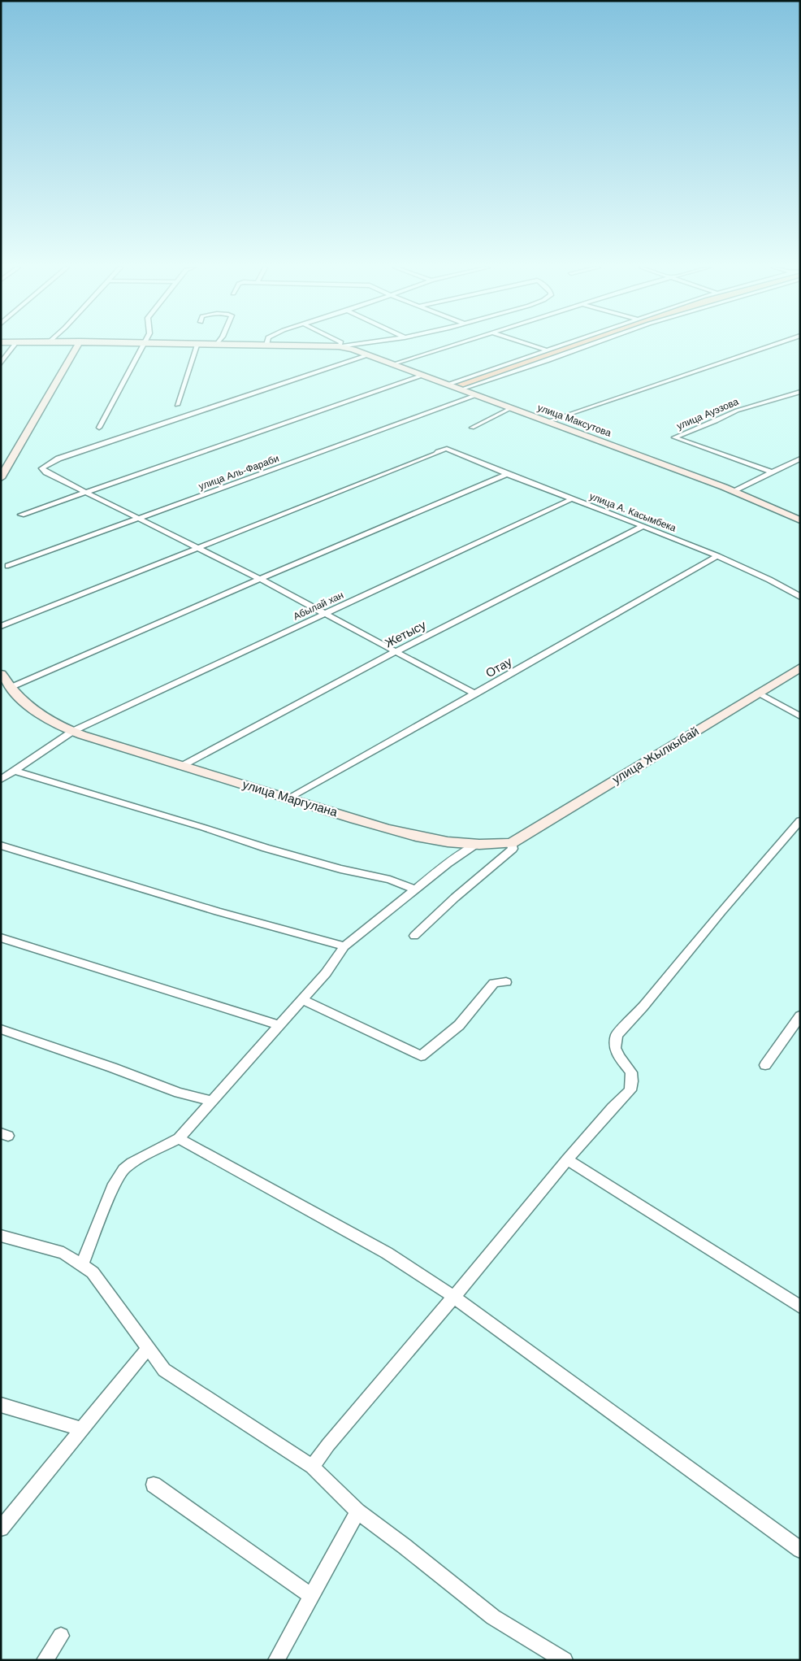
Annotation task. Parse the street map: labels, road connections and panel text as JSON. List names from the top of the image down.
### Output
{
  "streets": {
    "street": [
      "улица Ауэзова",
      "улица Максутова",
      "улица Аль-Фараби",
      "улица А. Касымбека",
      "Абылай хан",
      "Жетысу",
      "Отау",
      "улица Жылкыбай",
      "улица Маргулана"
    ]
  },
  "crossings": [
    ["улица Максутова", "улица Аль-Фараби"],
    ["улица А. Касымбека", "Абылай хан"],
    ["улица А. Касымбека", "Жетысу"],
    ["улица А. Касымбека", "Отау"],
    ["Абылай хан", "улица Маргулана"],
    ["Жетысу", "улица Маргулана"],
    ["Отау", "улица Маргулана"],
    ["улица Жылкыбай", "улица Маргулана"]
  ]
}
